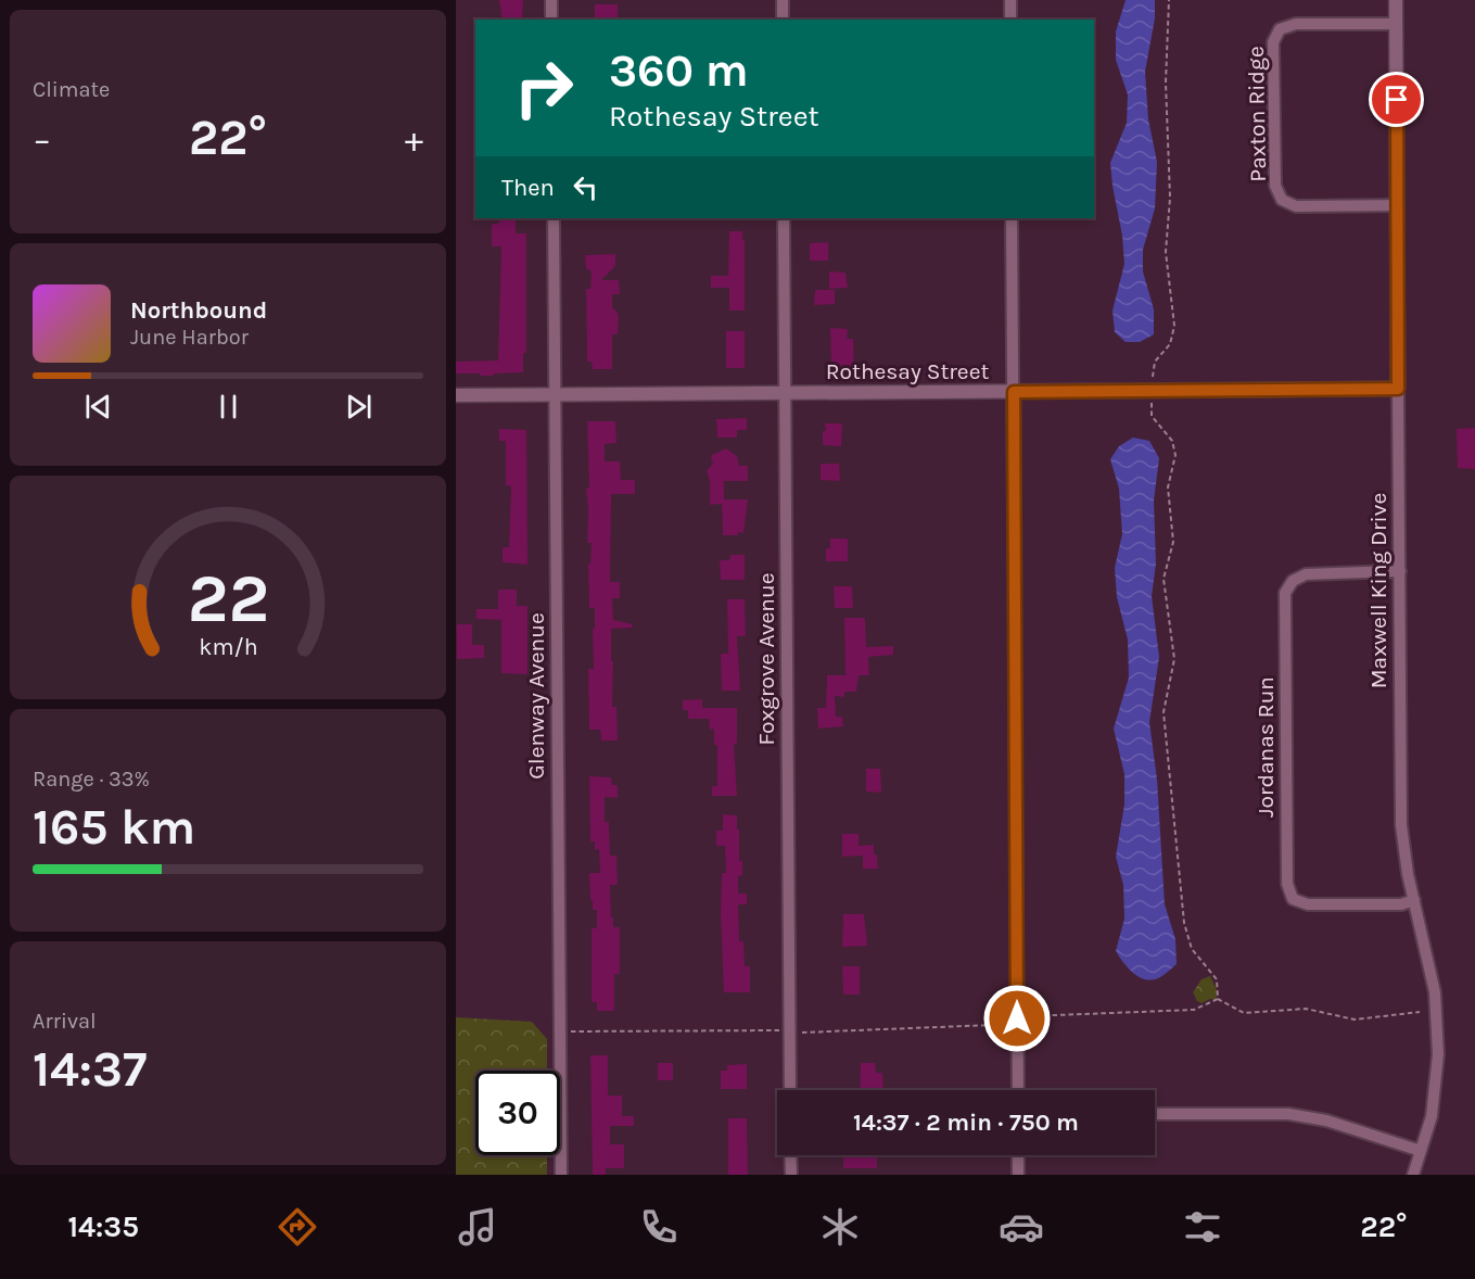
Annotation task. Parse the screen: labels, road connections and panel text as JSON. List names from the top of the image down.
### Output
{
  "streets": {
    "street": [
      "Paxton Ridge",
      "Rothesay Street",
      "Maxwell King Drive",
      "Foxgrove Avenue",
      "Glenway Avenue",
      "Jordanas Run"
    ]
  },
  "crossings": [
    ["Paxton Ridge", "Maxwell King Drive"],
    ["Rothesay Street", "Maxwell King Drive"],
    ["Rothesay Street", "Foxgrove Avenue"],
    ["Rothesay Street", "Glenway Avenue"],
    ["Maxwell King Drive", "Jordanas Run"]
  ],
  "page": {
    "tile": [
      "Climate",
      ["Range · 33%", "165 km"],
      ["Arrival", "14:37"]
    ],
    "turn": ["360 m", "Rothesay Street"],
    "heat": ["−", "22°", "+"],
    "then": "Then",
    "song": ["Northbound", "June Harbor"],
    "limit": "30",
    "trip": "14:37 · 2 min · 750 m",
    "tabs": ["14:35", "22°"],
    "gauge": ["22", "km/h"]
  }
}
